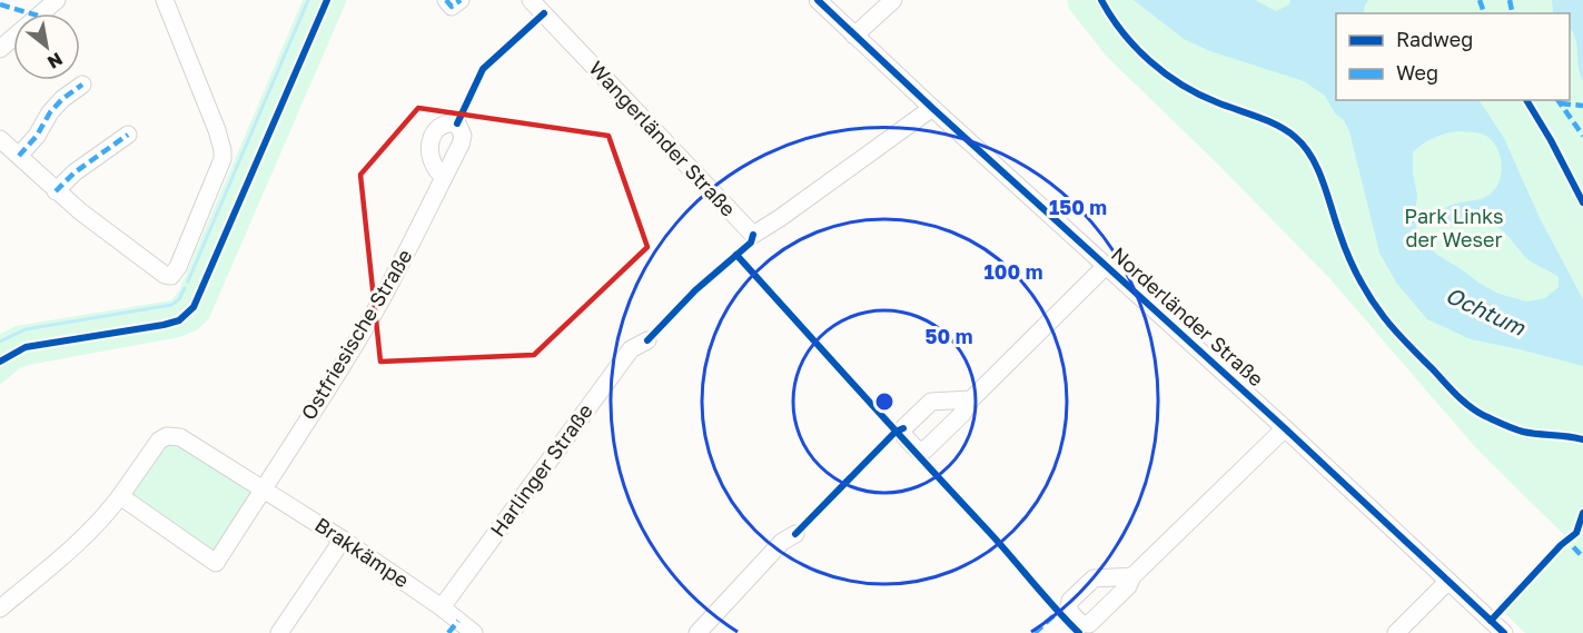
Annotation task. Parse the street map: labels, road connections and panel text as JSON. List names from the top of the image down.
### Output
{
  "streets": {
    "street": [
      "Wangerländer Straße",
      "Norderländer Straße",
      "Ostfriesische Straße",
      "Harlinger Straße",
      "Brakkämpe"
    ]
  },
  "crossings": [
    ["Wangerländer Straße", "Norderländer Straße"],
    ["Ostfriesische Straße", "Brakkämpe"],
    ["Harlinger Straße", "Brakkämpe"]
  ],
  "water": ["Ochtum"],
  "parks": ["Park Links der Weser"],
  "legend": ["Radweg", "Weg"],
  "north": "bottom right",
  "rings": ["150 m", "100 m", "50 m"]
}
